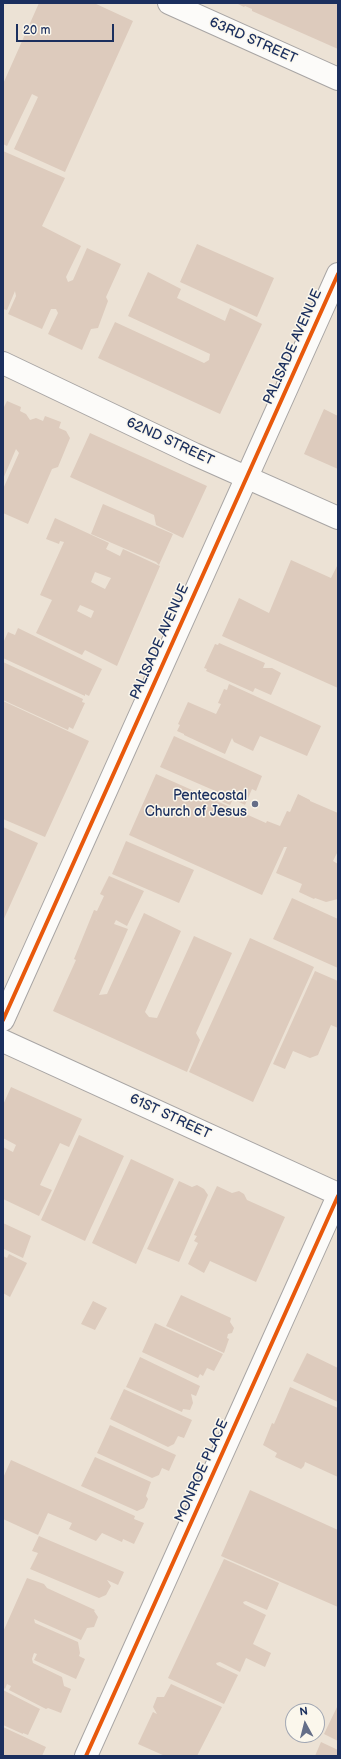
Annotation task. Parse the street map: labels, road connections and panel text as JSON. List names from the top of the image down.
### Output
{
  "streets": {
    "street": [
      "63RD STREET",
      "PALISADE AVENUE",
      "62ND STREET",
      "61ST STREET",
      "MONROE PLACE"
    ]
  },
  "crossings": [
    ["PALISADE AVENUE", "62ND STREET"],
    ["61ST STREET", "MONROE PLACE"]
  ],
  "places": ["Pentecostal Church of Jesus"],
  "scale_bar": "20 m",
  "north": "top"
}
